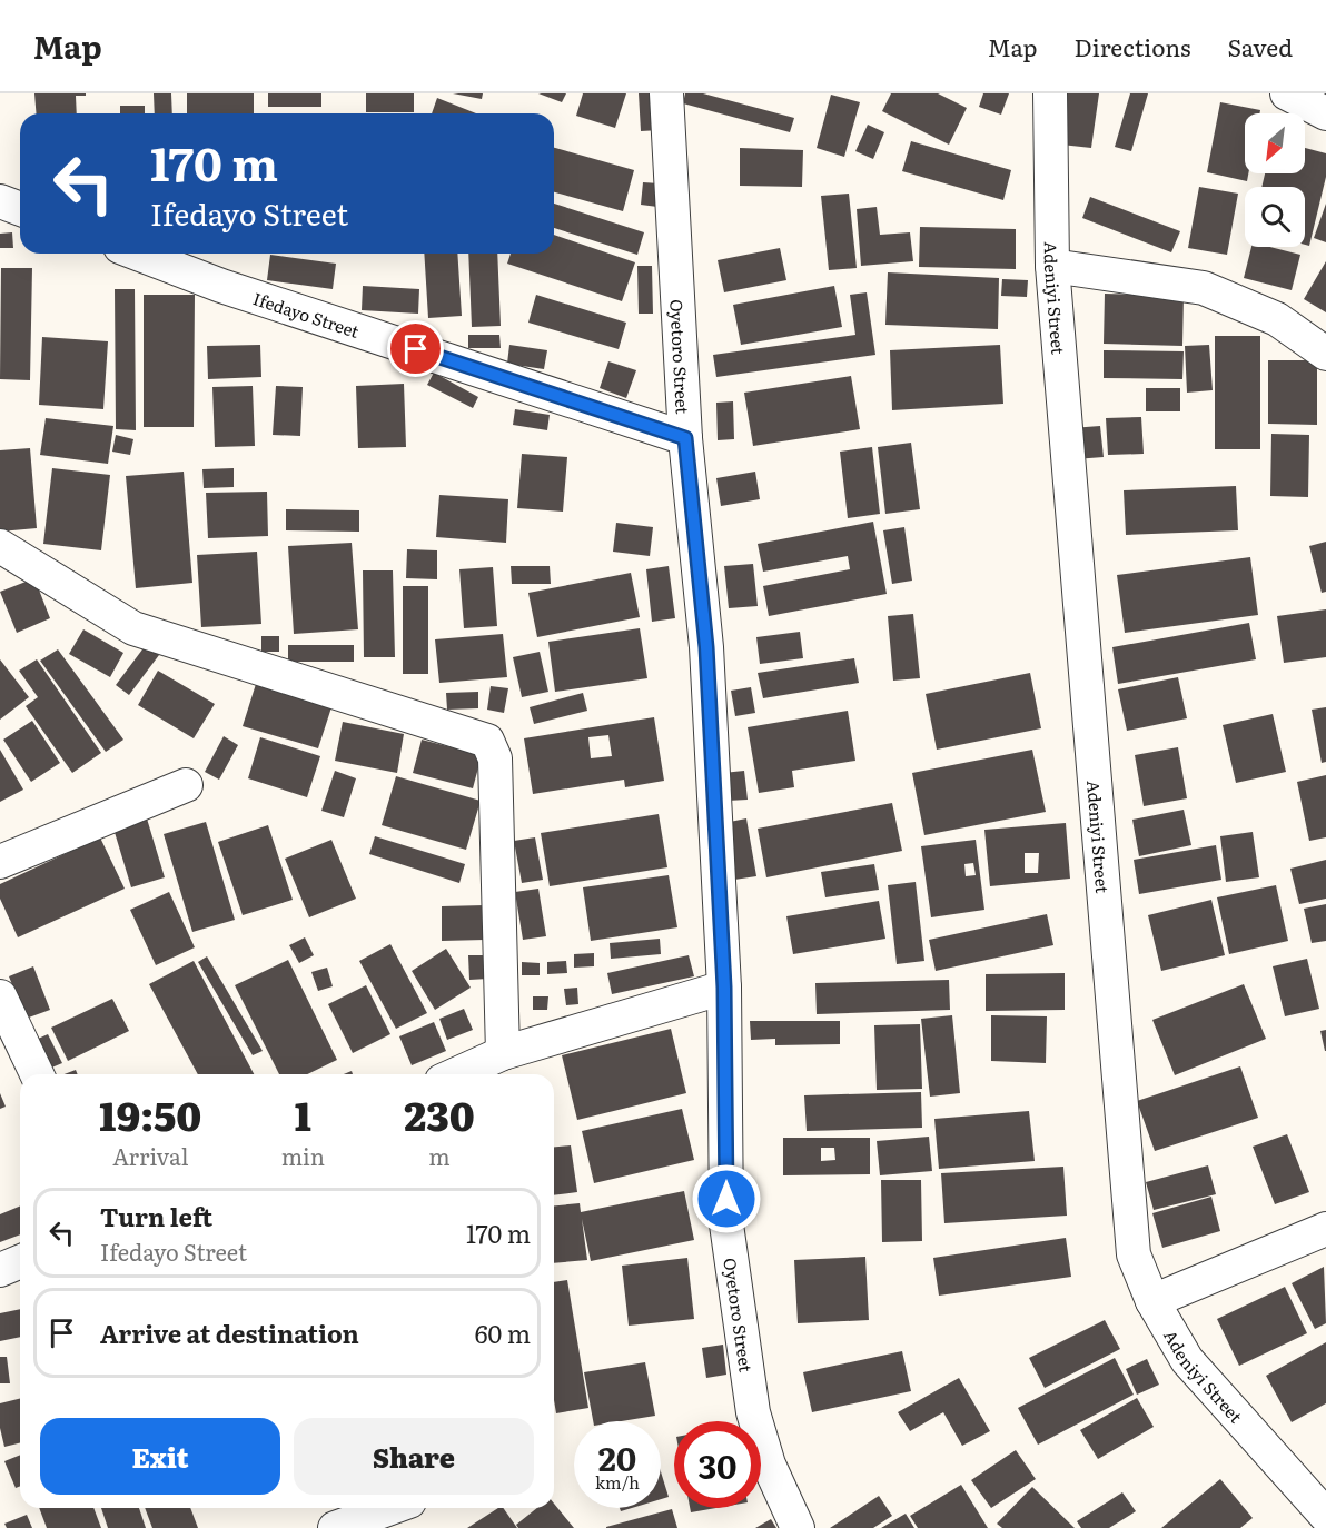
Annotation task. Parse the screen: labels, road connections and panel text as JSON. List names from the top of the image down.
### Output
{
  "streets": {
    "street": ["Adeniyi Street", "Ifedayo Street", "Oyetoro Street"]
  },
  "crossings": [
    ["Ifedayo Street", "Oyetoro Street"]
  ],
  "north": "bottom left",
  "page": {
    "header": "Map",
    "nav": ["Map", "Directions", "Saved"],
    "turn": ["170 m", "Ifedayo Street"],
    "eta": [
      "19:50",
      "Arrival",
      "1",
      "min",
      "230",
      "m"
    ],
    "list": [
      {
        "name": "Turn left",
        "note": "Ifedayo Street",
        "value": "170 m"
      },
      {
        "name": "Arrive at destination",
        "value": "60 m"
      }
    ],
    "buttons": ["Exit", "Share"],
    "speed": "20 km/h",
    "limit": "30"
  }
}
